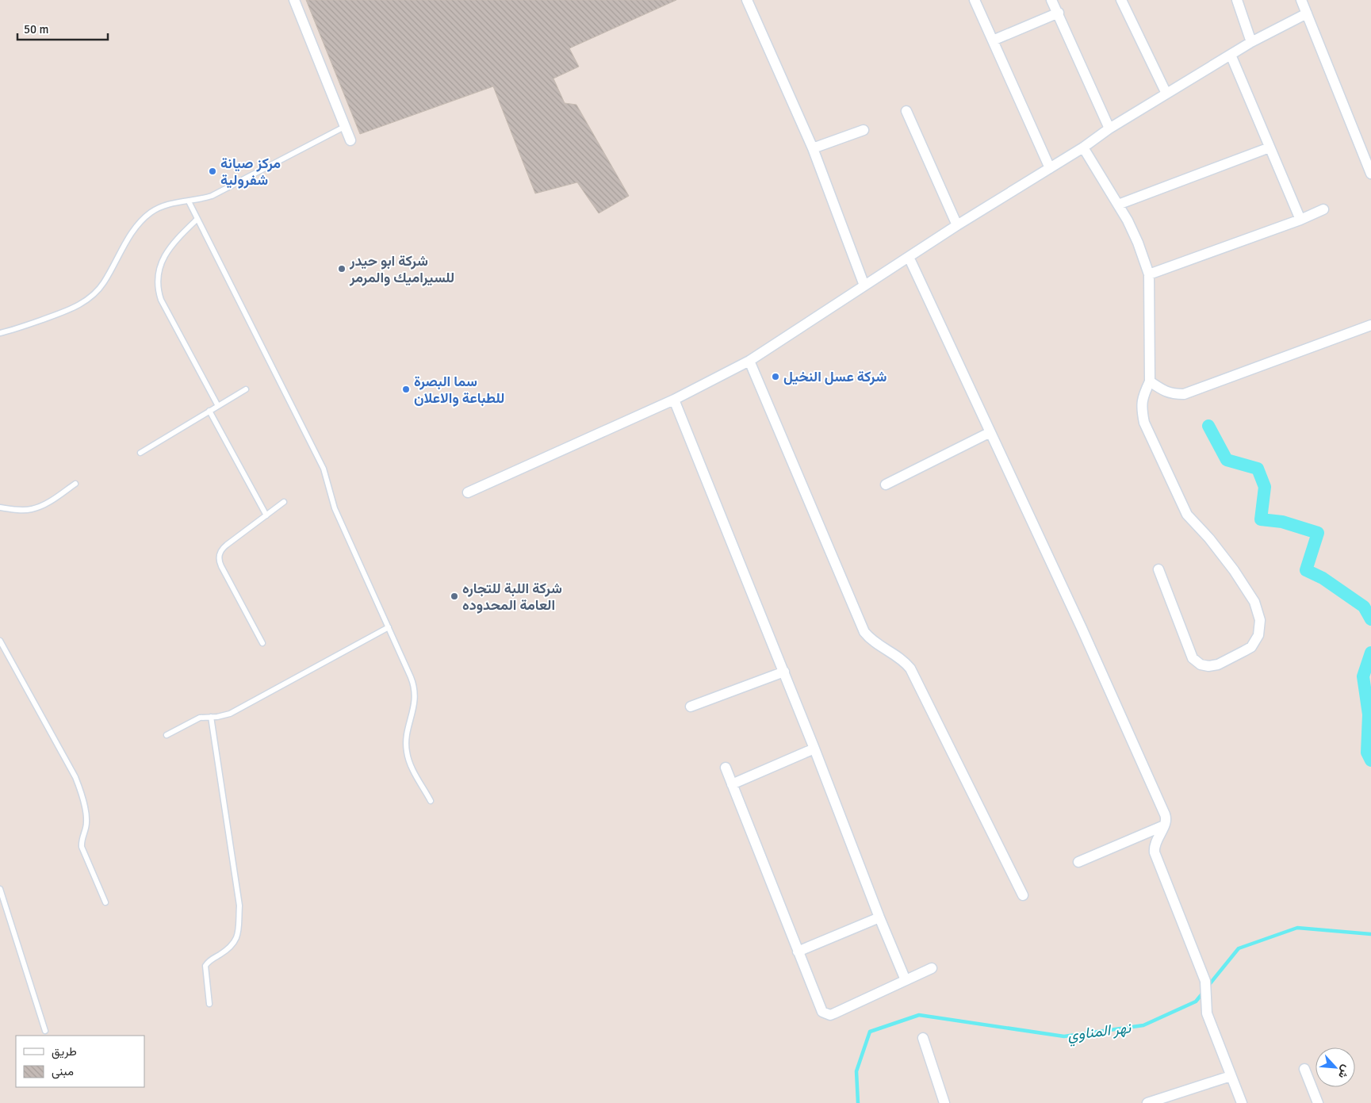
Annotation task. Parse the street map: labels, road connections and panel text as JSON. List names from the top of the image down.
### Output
{
  "water": ["نهر المناوي"],
  "places": [
    "مركز صيانة شفرولية",
    "شركة ابو حيدر للسيراميك والمرمر",
    "شركة عسل النخيل",
    "سما البصرة للطباعة والاعلان",
    "شركة اللبة للتجاره العامة المحدوده"
  ],
  "legend": ["طريق", "مبنى"],
  "scale_bar": "50 m",
  "north": "bottom right"
}
